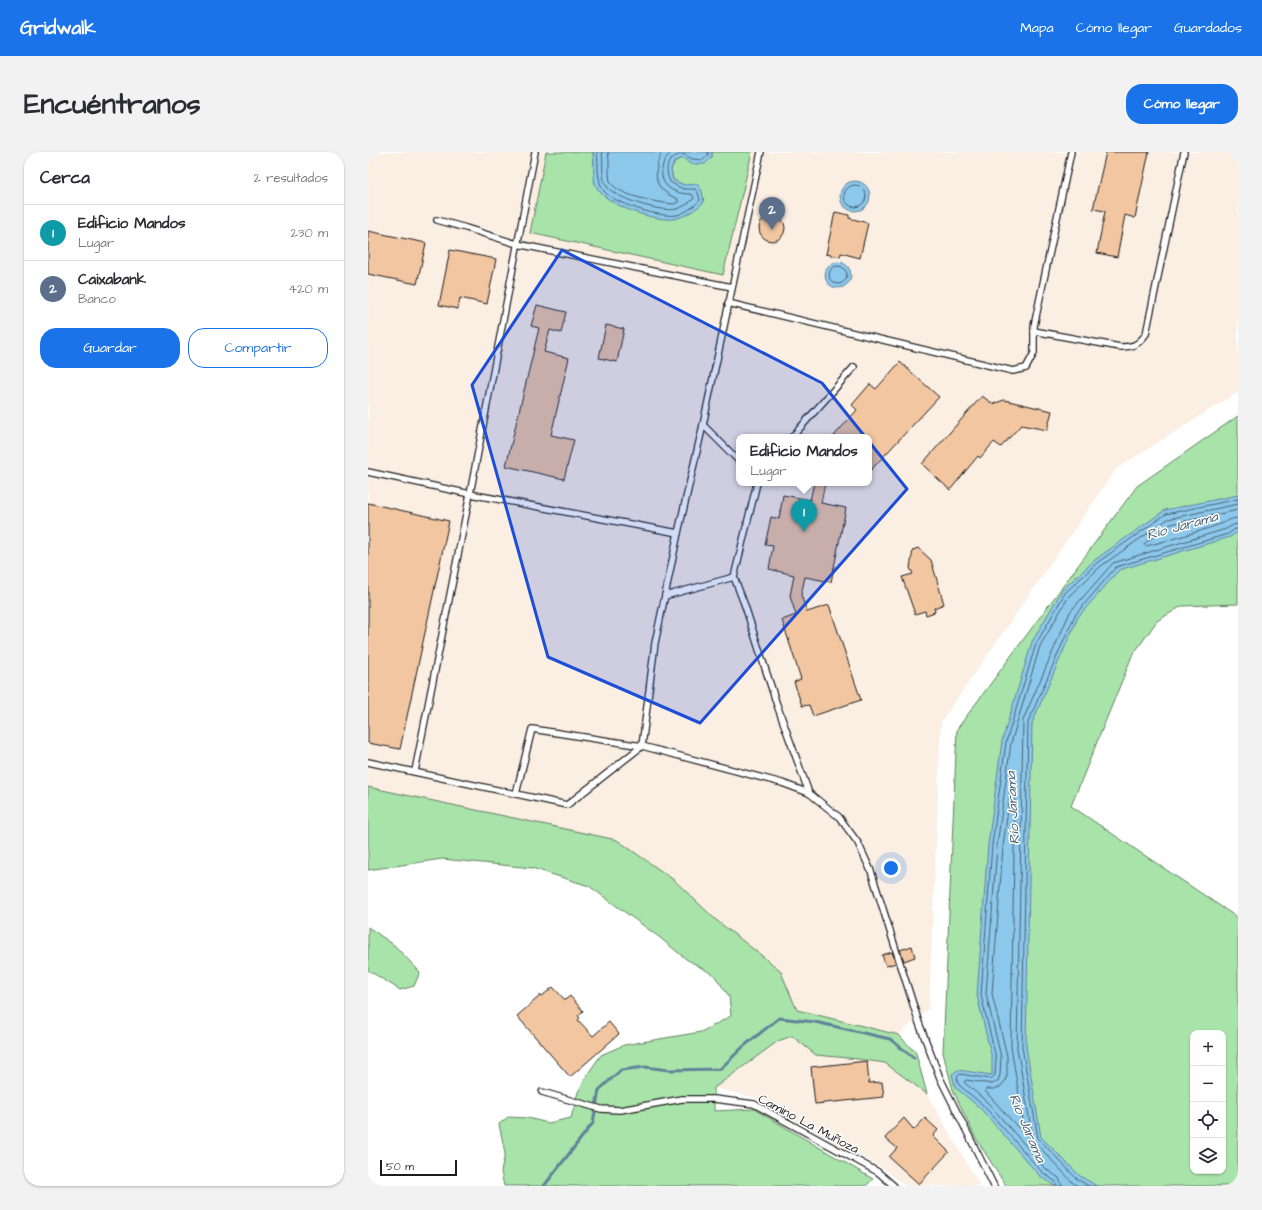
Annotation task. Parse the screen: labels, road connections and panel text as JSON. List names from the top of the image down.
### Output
{
  "streets": {
    "lane": ["Camino La Muñoza"]
  },
  "water": ["Río Jarama"],
  "scale_bar": "50 m",
  "page": {
    "header": "Gridwalk",
    "nav": ["Mapa", "Cómo llegar", "Guardados"],
    "buttons": [
      "Cómo llegar",
      ["Guardar", "Compartir"]
    ],
    "title": "Encuéntranos",
    "heading": ["Cerca", "2 resultados"],
    "pins": ["2", "1"],
    "list": [
      {
        "mark": "1",
        "name": "Edificio Mandos",
        "note": "Lugar",
        "value": "230 m"
      },
      {
        "mark": "2",
        "name": "Caixabank",
        "note": "Banco",
        "value": "420 m"
      }
    ],
    "popup": ["Edificio Mandos", "Lugar"],
    "map_buttons": ["+", "−"],
    "scale": "50 m"
  }
}
